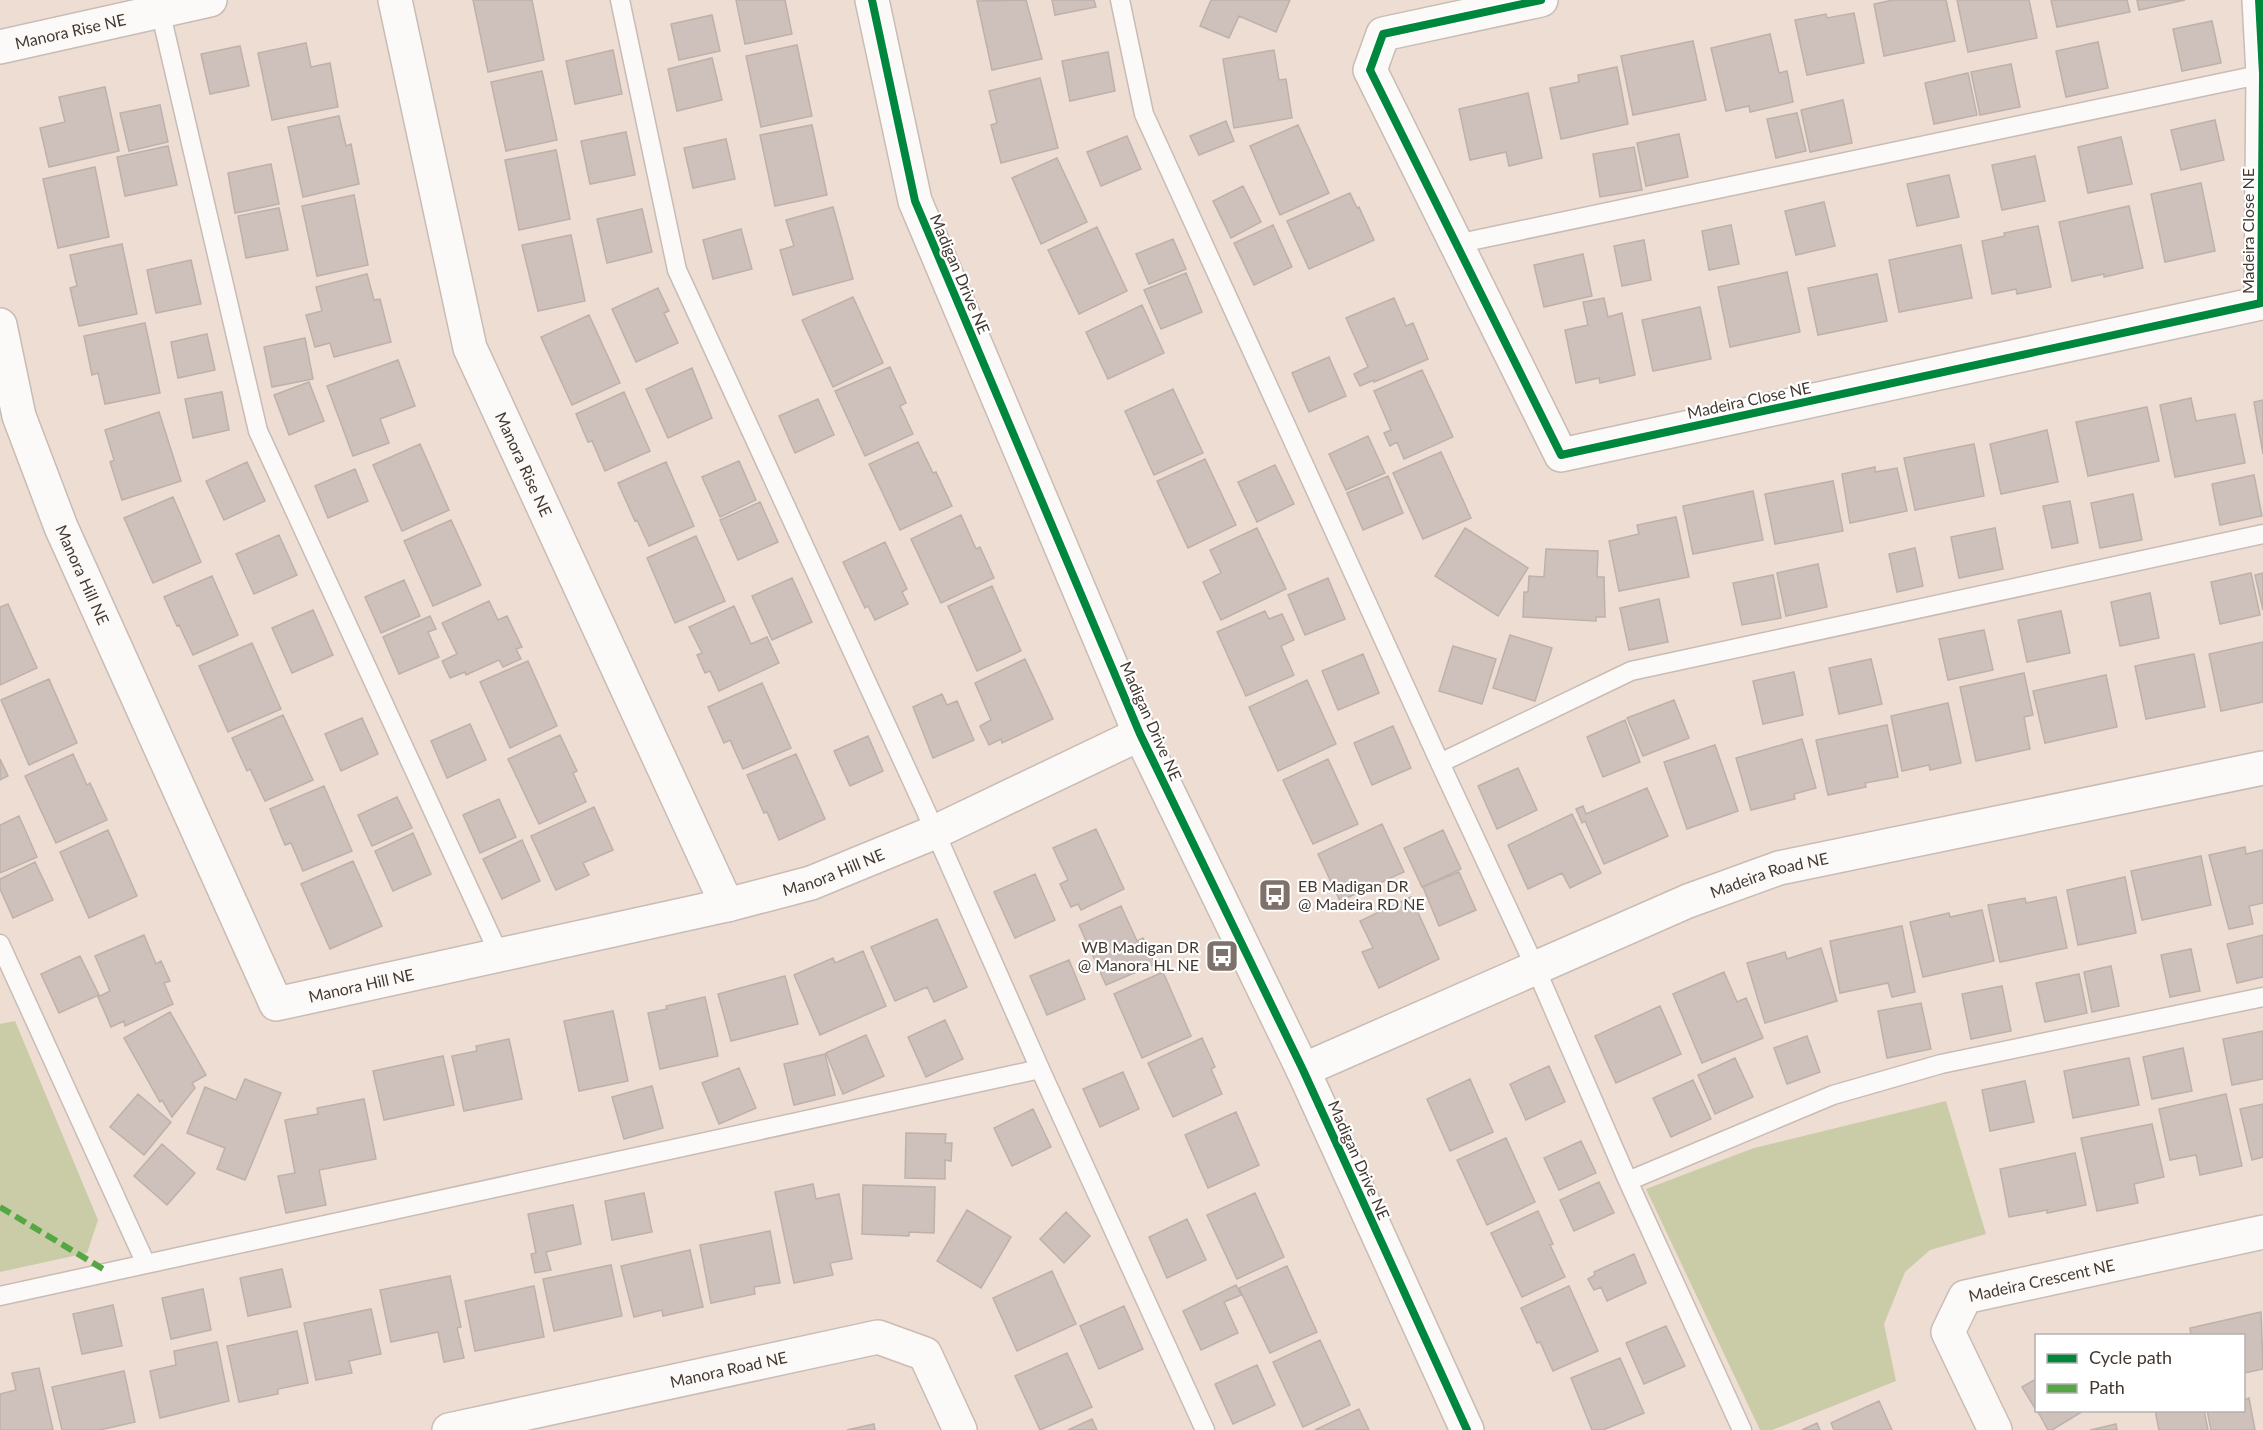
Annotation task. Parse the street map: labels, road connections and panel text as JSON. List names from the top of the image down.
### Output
{
  "streets": {
    "street": [
      "Manora Rise NE",
      "Madeira Close NE",
      "Madigan Drive NE",
      "Manora Hill NE",
      "Madeira Road NE",
      "Madeira Crescent NE",
      "Manora Road NE"
    ]
  },
  "crossings": [
    ["Manora Rise NE", "Manora Hill NE"],
    ["Madigan Drive NE", "Manora Hill NE"],
    ["Madigan Drive NE", "Madeira Road NE"]
  ],
  "places": {
    "bus stop": ["EB Madigan DR @ Madeira RD NE", "WB Madigan DR @ Manora HL NE"]
  },
  "legend": ["Cycle path", "Path"]
}
